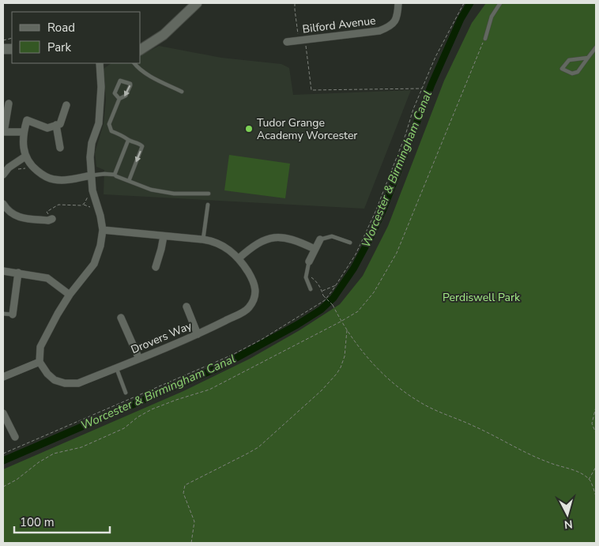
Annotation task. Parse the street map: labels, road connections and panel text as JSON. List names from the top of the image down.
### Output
{
  "streets": {
    "street": ["Bilford Avenue", "Drovers Way"]
  },
  "water": ["Worcester & Birmingham Canal"],
  "parks": ["Perdiswell Park"],
  "places": ["Tudor Grange Academy Worcester"],
  "legend": ["Road", "Park"],
  "scale_bar": "100 m",
  "north": "bottom"
}
